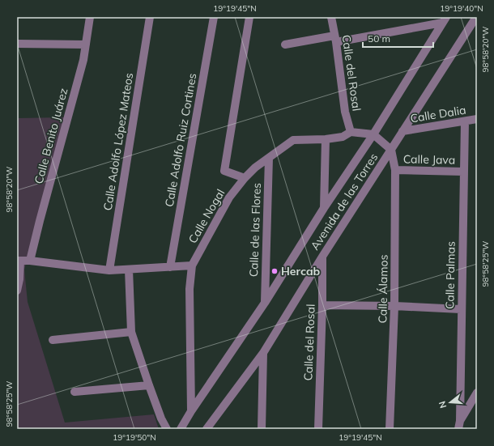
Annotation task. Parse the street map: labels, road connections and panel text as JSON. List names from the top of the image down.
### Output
{
  "streets": {
    "street": [
      "Calle del Rosal",
      "Calle Dalia",
      "Calle Benito Juárez",
      "Calle Adolfo Ruiz Cortines",
      "Calle Adolfo López Mateos",
      "Calle Java",
      "Avenida de las Torres",
      "Calle Nogal",
      "Calle de las Flores",
      "Calle Palmas",
      "Calle Álamos"
    ]
  },
  "crossings": [
    ["Calle del Rosal", "Avenida de las Torres"],
    ["Calle del Rosal", "Calle Nogal"],
    ["Calle Dalia", "Avenida de las Torres"],
    ["Calle Dalia", "Calle Palmas"],
    ["Calle Java", "Calle Palmas"],
    ["Calle Java", "Calle Álamos"],
    ["Avenida de las Torres", "Calle Nogal"],
    ["Avenida de las Torres", "Calle de las Flores"],
    ["Avenida de las Torres", "Calle Álamos"],
    ["Calle Nogal", "Calle de las Flores"]
  ],
  "places": ["Hercab"],
  "scale_bar": "50 m",
  "north": "left",
  "coordinates": [
    "19°19'45\"N",
    "19°19'40\"N",
    "98°58'20\"W",
    "98°58'25\"W",
    "19°19'50\"N"
  ]
}
